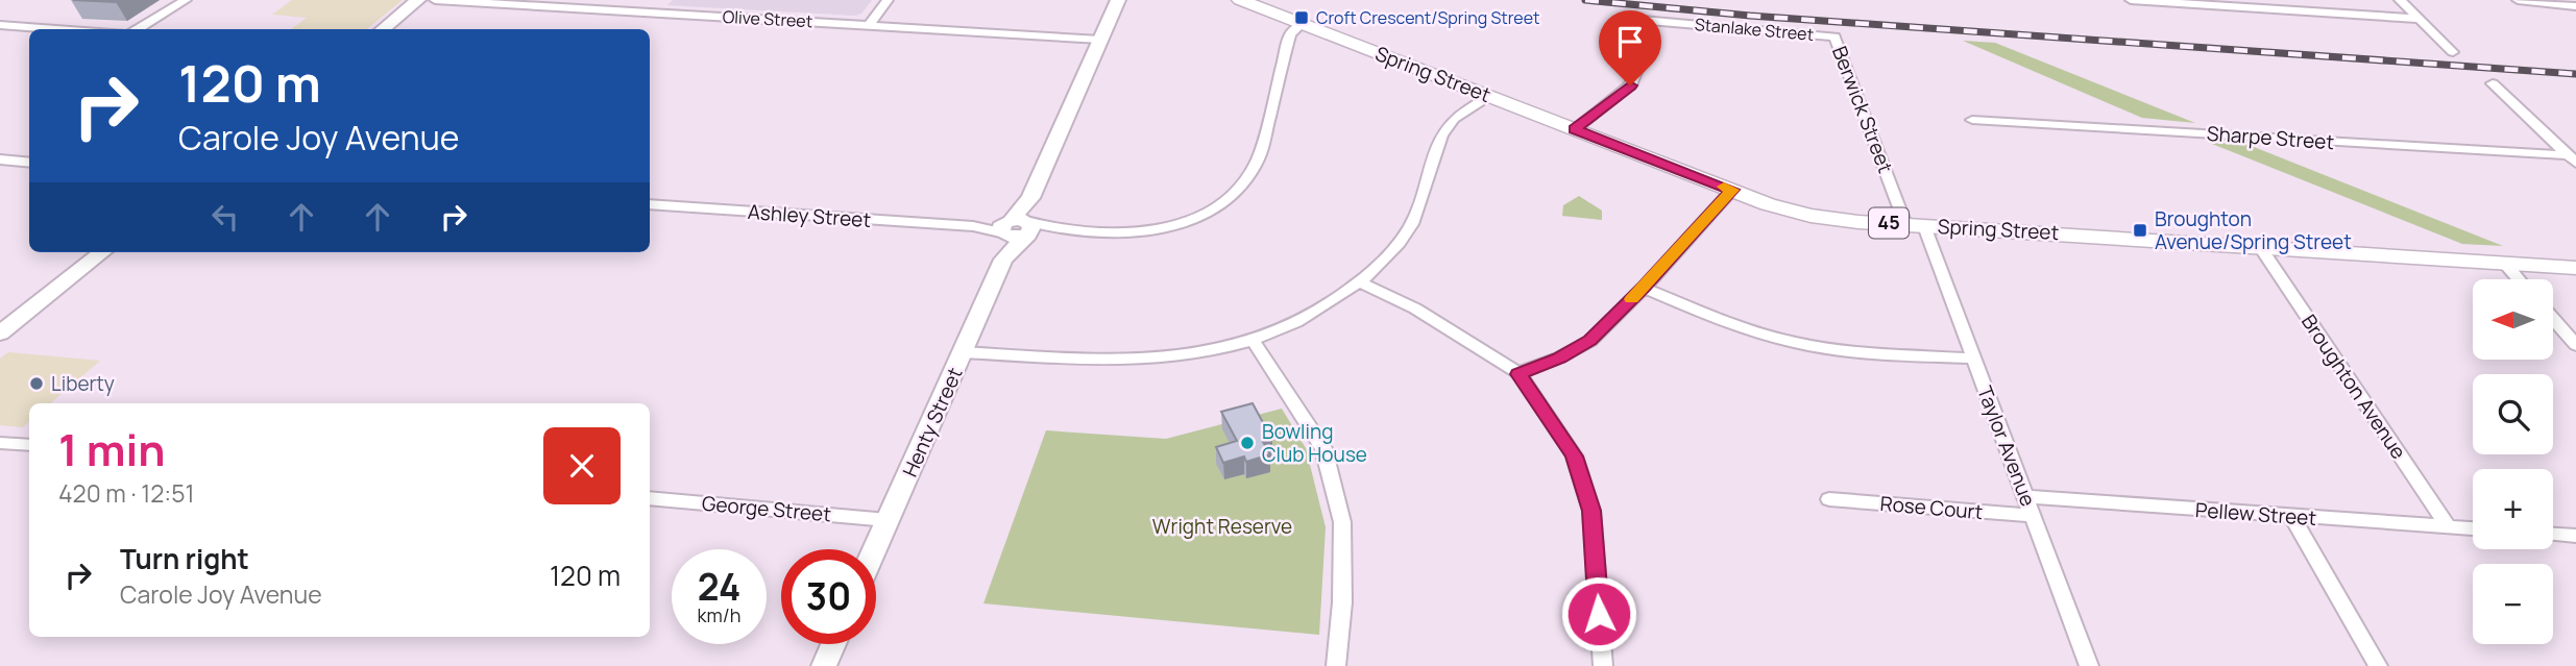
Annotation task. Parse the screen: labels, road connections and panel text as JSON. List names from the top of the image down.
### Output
{
  "streets": {
    "main road": ["Spring Street", "45"],
    "street": [
      "Olive Street",
      "Stanlake Street",
      "Berwick Street",
      "Sharpe Street",
      "Ashley Street",
      "Broughton Avenue",
      "Henty Street",
      "Taylor Avenue",
      "Rose Court",
      "George Street",
      "Pellew Street"
    ]
  },
  "crossings": [
    ["Stanlake Street", "Spring Street"],
    ["Stanlake Street", "Berwick Street"],
    ["Spring Street", "Berwick Street"],
    ["Spring Street", "Ashley Street"],
    ["Spring Street", "Broughton Avenue"],
    ["Spring Street", "Taylor Avenue"],
    ["Berwick Street", "Taylor Avenue"],
    ["Ashley Street", "Henty Street"],
    ["Broughton Avenue", "Pellew Street"],
    ["Henty Street", "George Street"],
    ["Taylor Avenue", "Rose Court"],
    ["Taylor Avenue", "Pellew Street"]
  ],
  "parks": ["Wright Reserve"],
  "places": {
    "transit": ["Croft Crescent/Spring Street", "Broughton Avenue/Spring Street"],
    "other": ["Liberty", "Bowling Club House"]
  },
  "north": "left",
  "page": {
    "turn": ["120 m", "Carole Joy Avenue"],
    "map_buttons": ["+", "−"],
    "heading": ["1 min", "420 m · 12:51"],
    "list": [
      {
        "name": "Turn right",
        "note": "Carole Joy Avenue",
        "value": "120 m"
      }
    ],
    "speed": "24 km/h",
    "limit": "30"
  }
}
